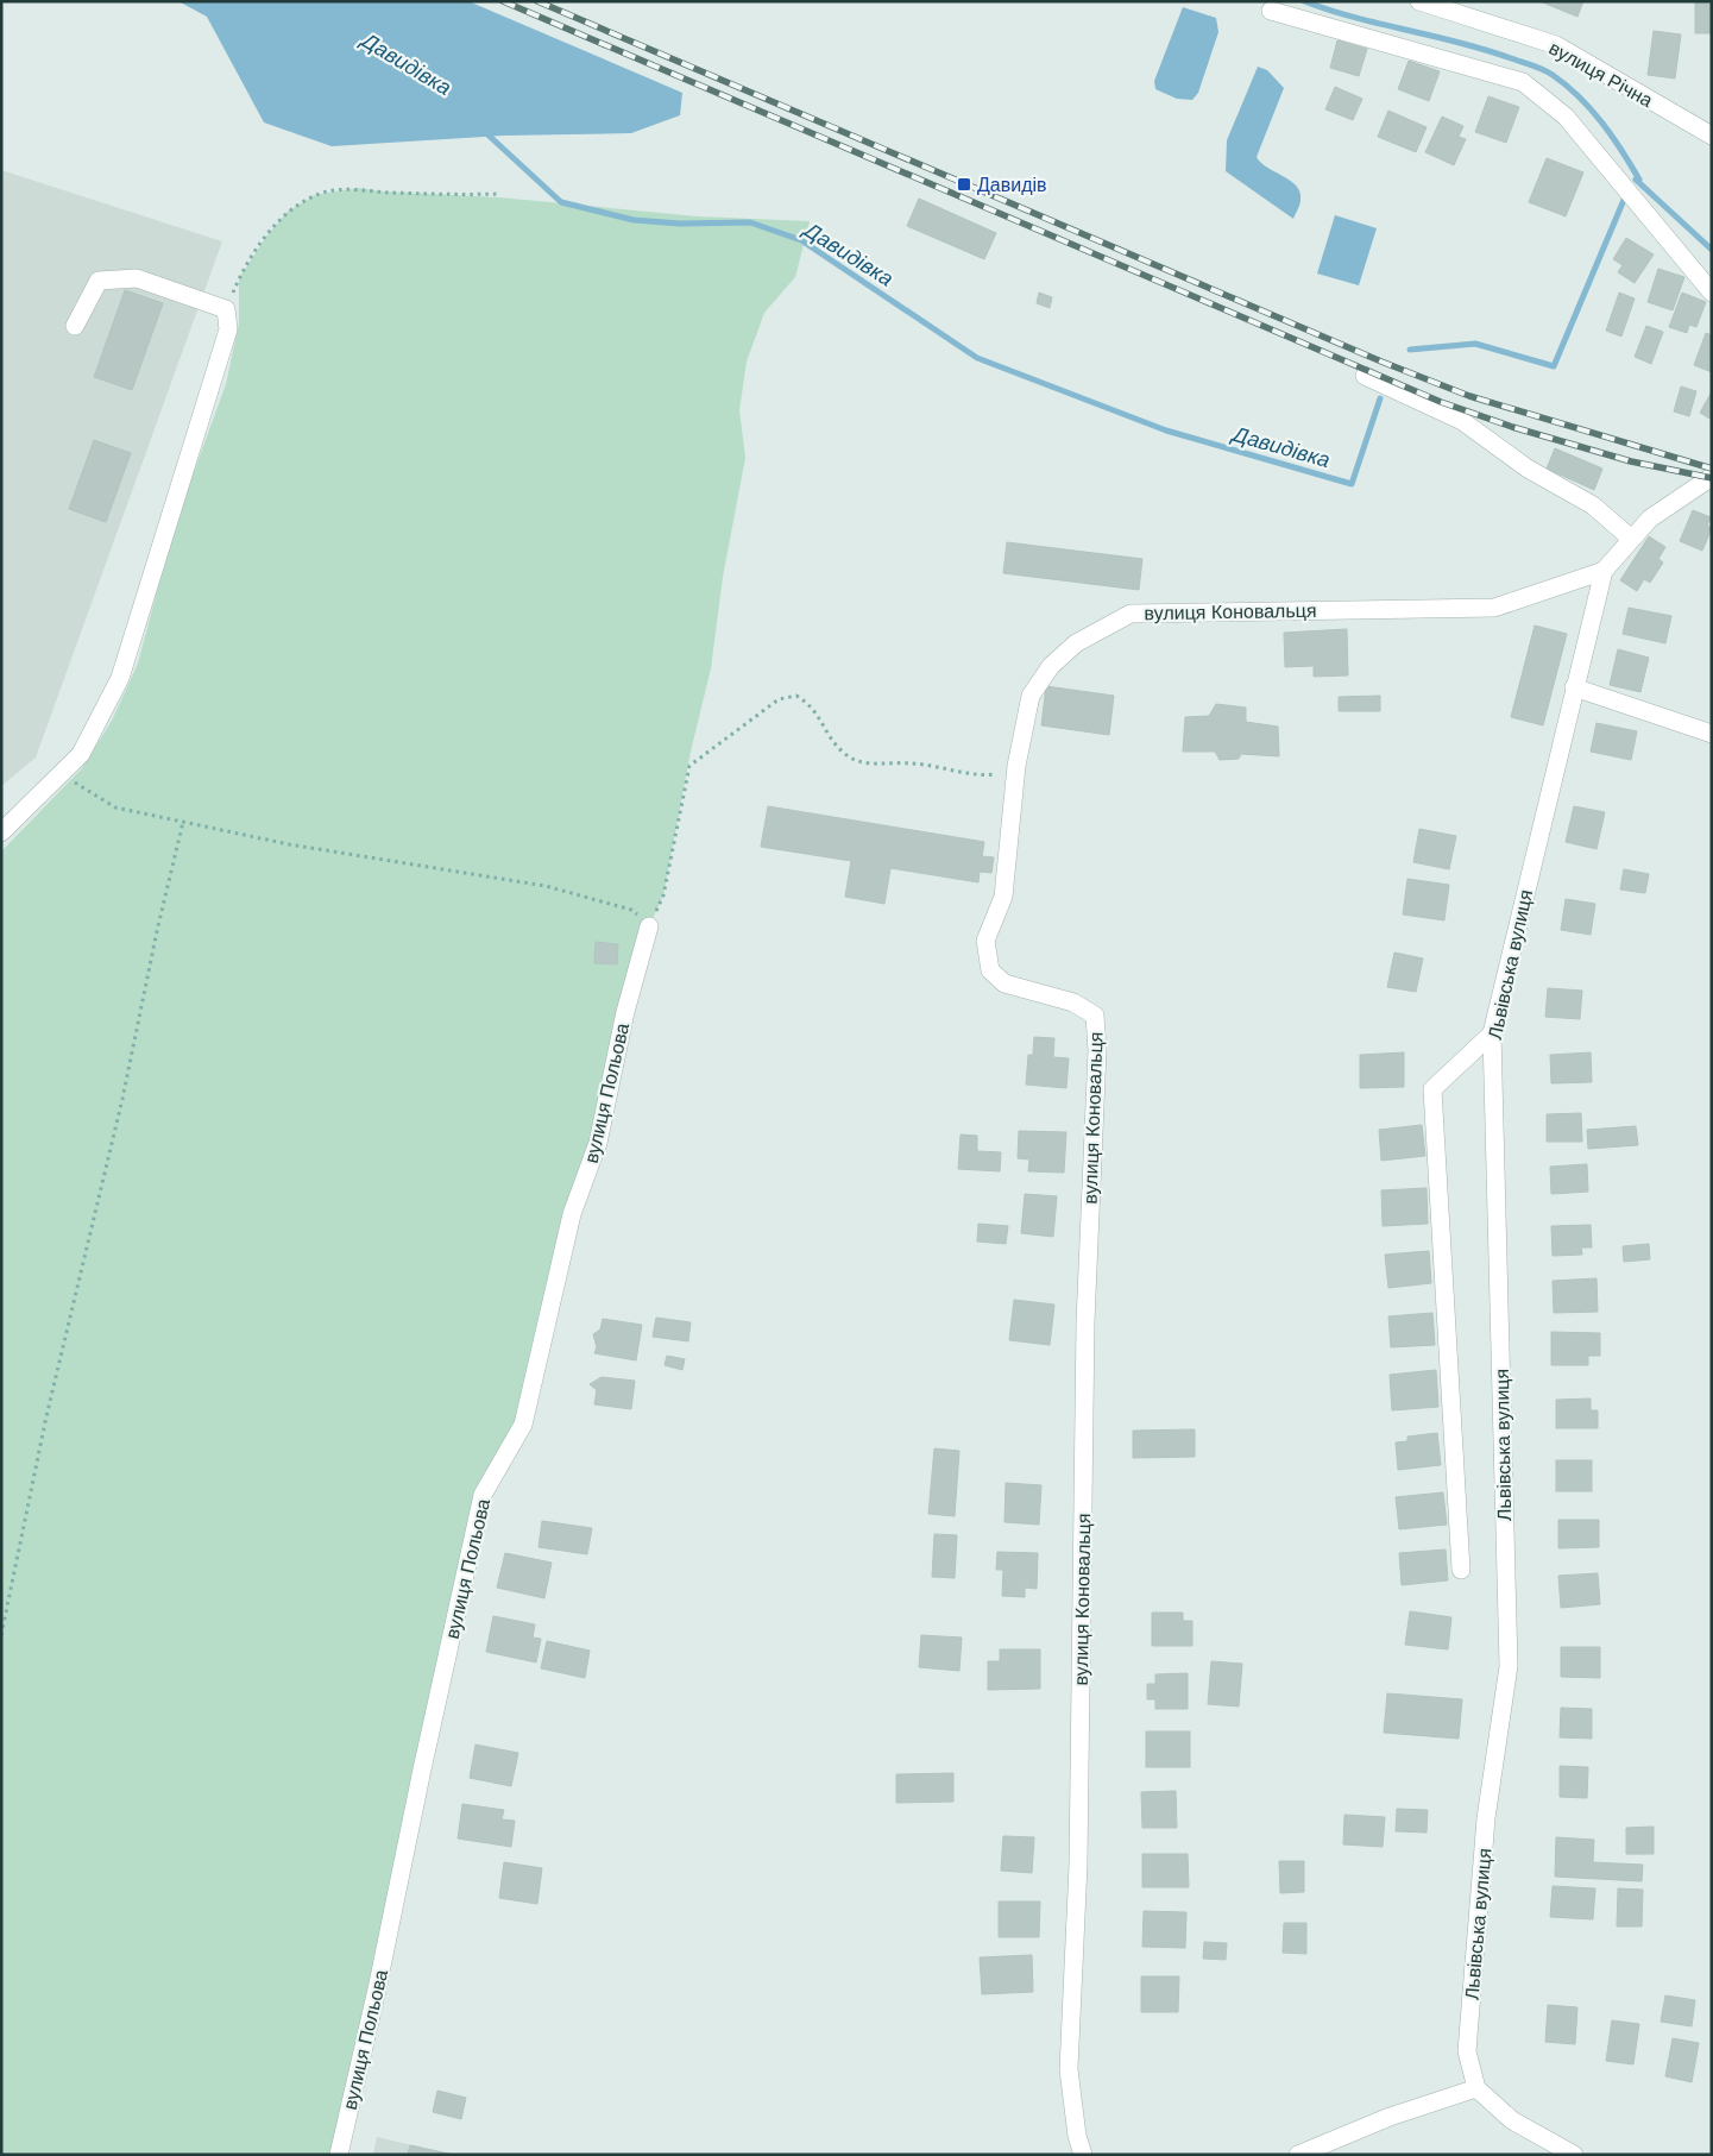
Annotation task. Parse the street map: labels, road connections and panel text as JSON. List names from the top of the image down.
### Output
{
  "streets": {
    "street": [
      "вулиця Річна",
      "вулиця Коновальця",
      "Львівська вулиця",
      "вулиця Польова"
    ]
  },
  "crossings": [
    ["вулиця Коновальця", "Львівська вулиця"]
  ],
  "water": ["Давидівка"],
  "places": {
    "transit": ["Давидів"]
  }
}
